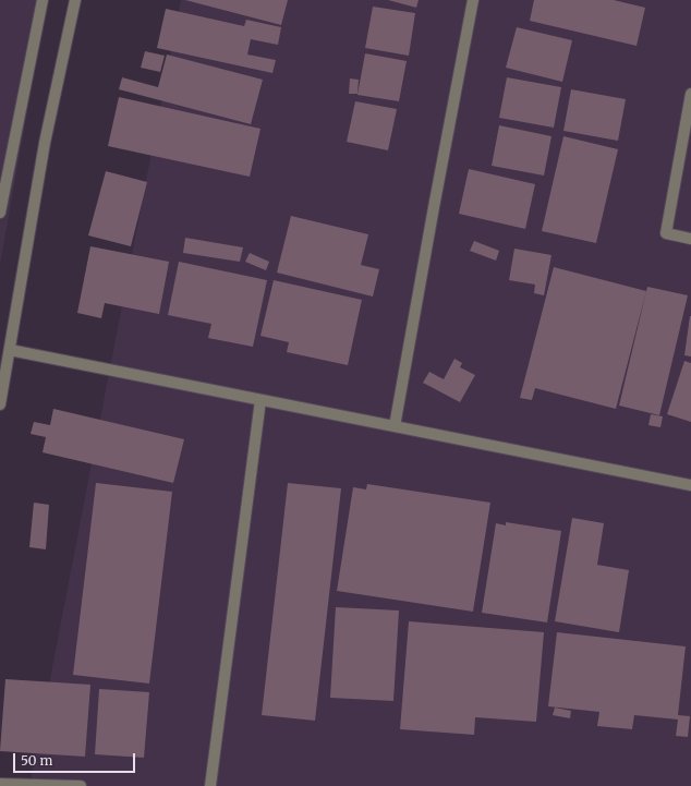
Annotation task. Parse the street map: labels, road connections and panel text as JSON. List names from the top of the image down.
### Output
{
  "scale_bar": "50 m"
}
